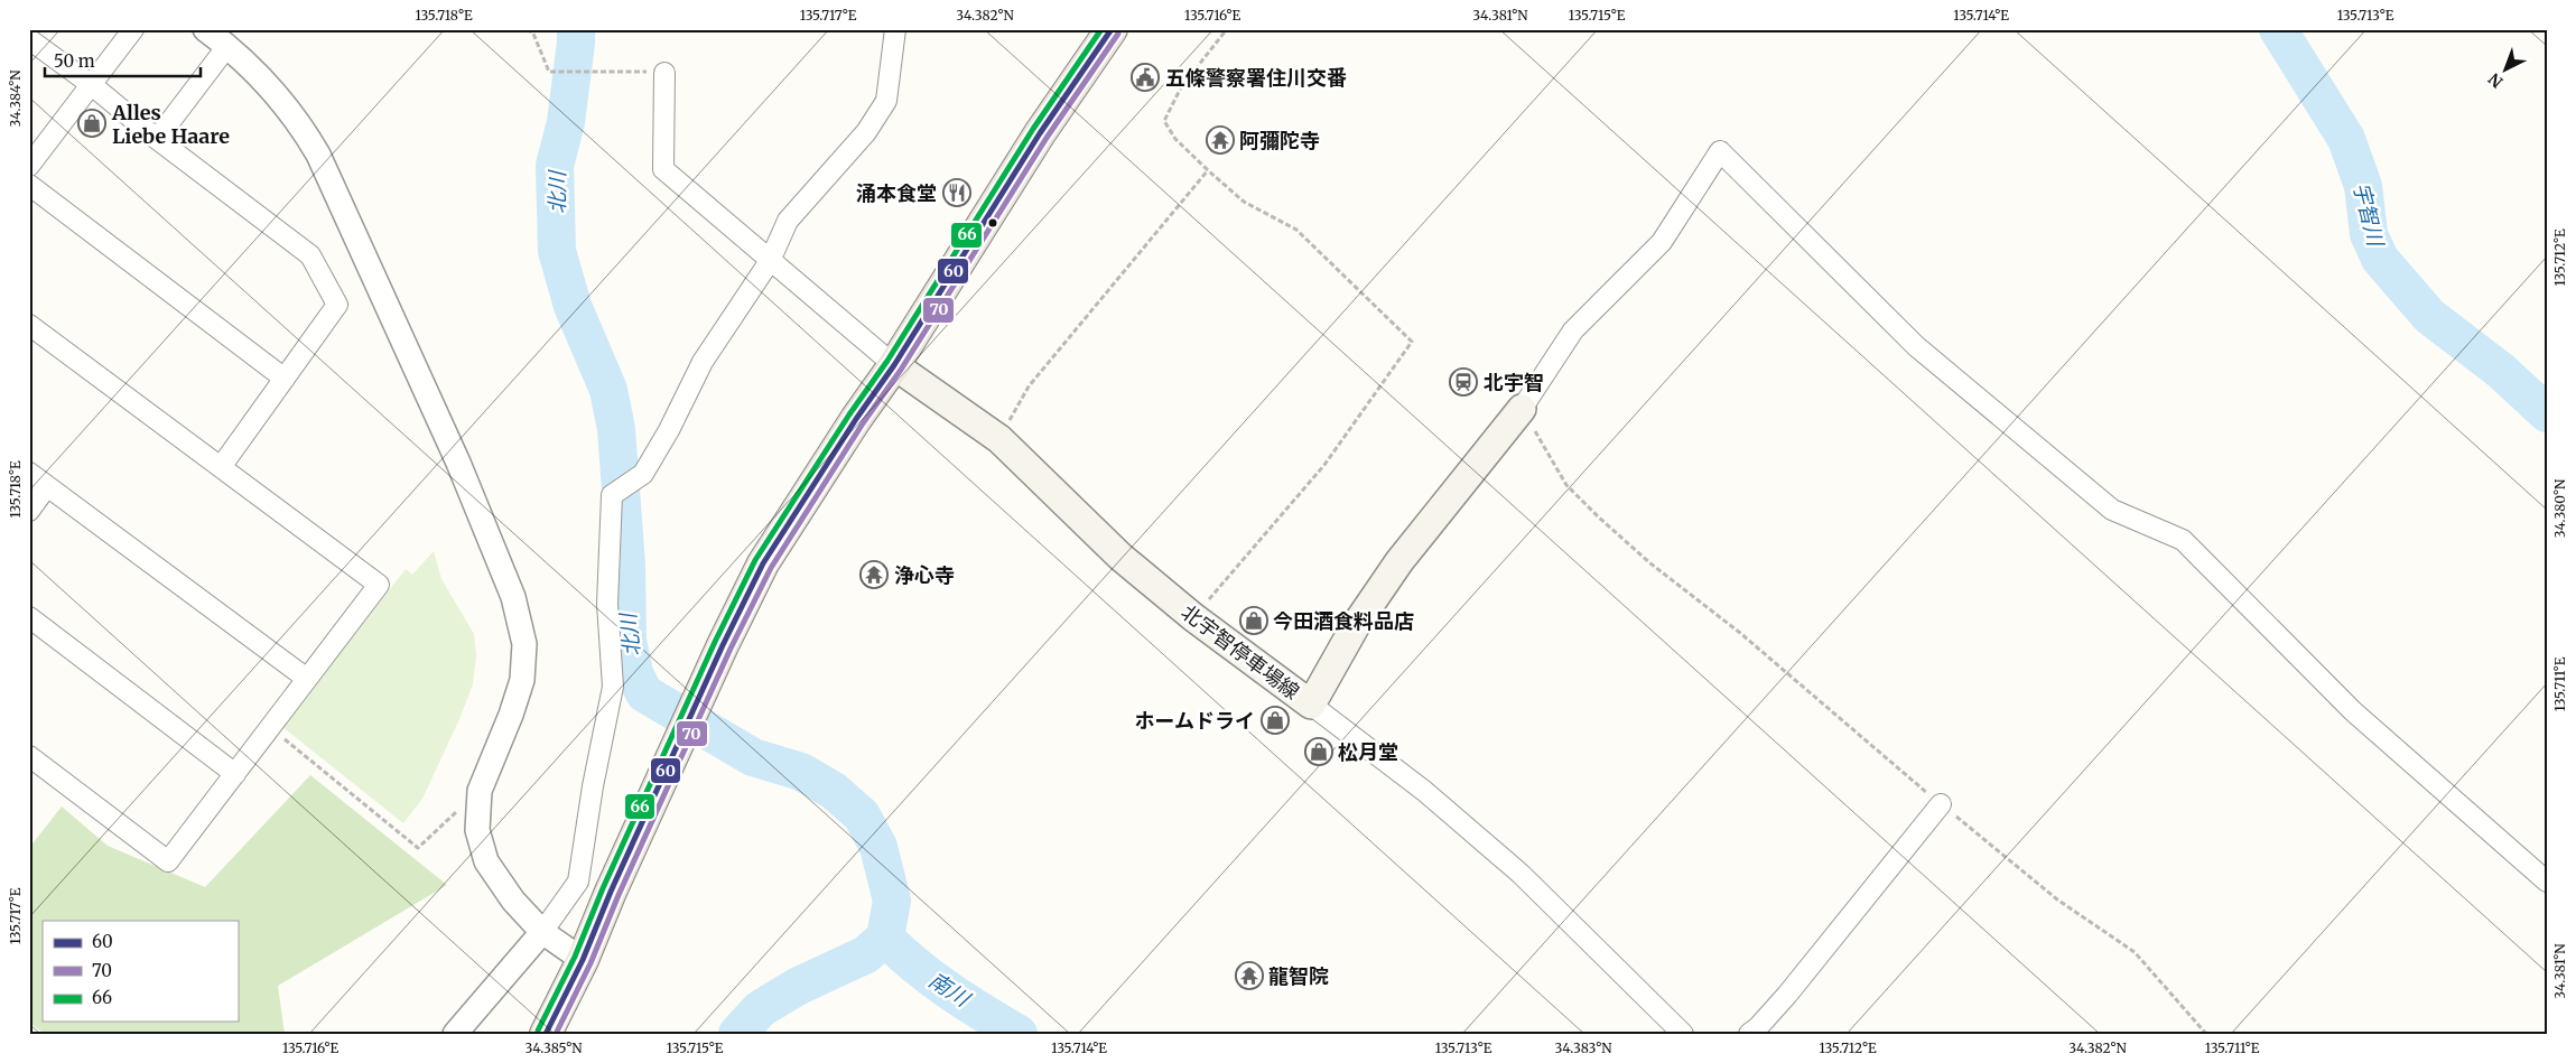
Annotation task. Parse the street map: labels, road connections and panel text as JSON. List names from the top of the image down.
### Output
{
  "streets": {
    "main road": ["北宇智停車場線"]
  },
  "water": ["北川", "宇智川", "南川"],
  "places": {
    "public building": ["五條警察署住川交番"],
    "shop": [
      "Alles Liebe Haare",
      "今田酒食料品店",
      "ホームドライ",
      "松月堂"
    ],
    "temple": ["阿彌陀寺", "浄心寺", "龍智院"],
    "restaurant": ["涌本食堂"],
    "station": ["北宇智"]
  },
  "lines": ["transit line 60", "transit line 66", "transit line 70"],
  "legend": ["60", "70", "66"],
  "scale_bar": "50 m",
  "north": "bottom left",
  "coordinates": [
    "135.718°E",
    "135.717°E",
    "34.382°N",
    "135.716°E",
    "34.381°N",
    "135.715°E",
    "135.714°E",
    "135.713°E",
    "34.384°N",
    "135.712°E",
    "34.380°N",
    "135.711°E",
    "34.385°N",
    "34.383°N"
  ]
}
